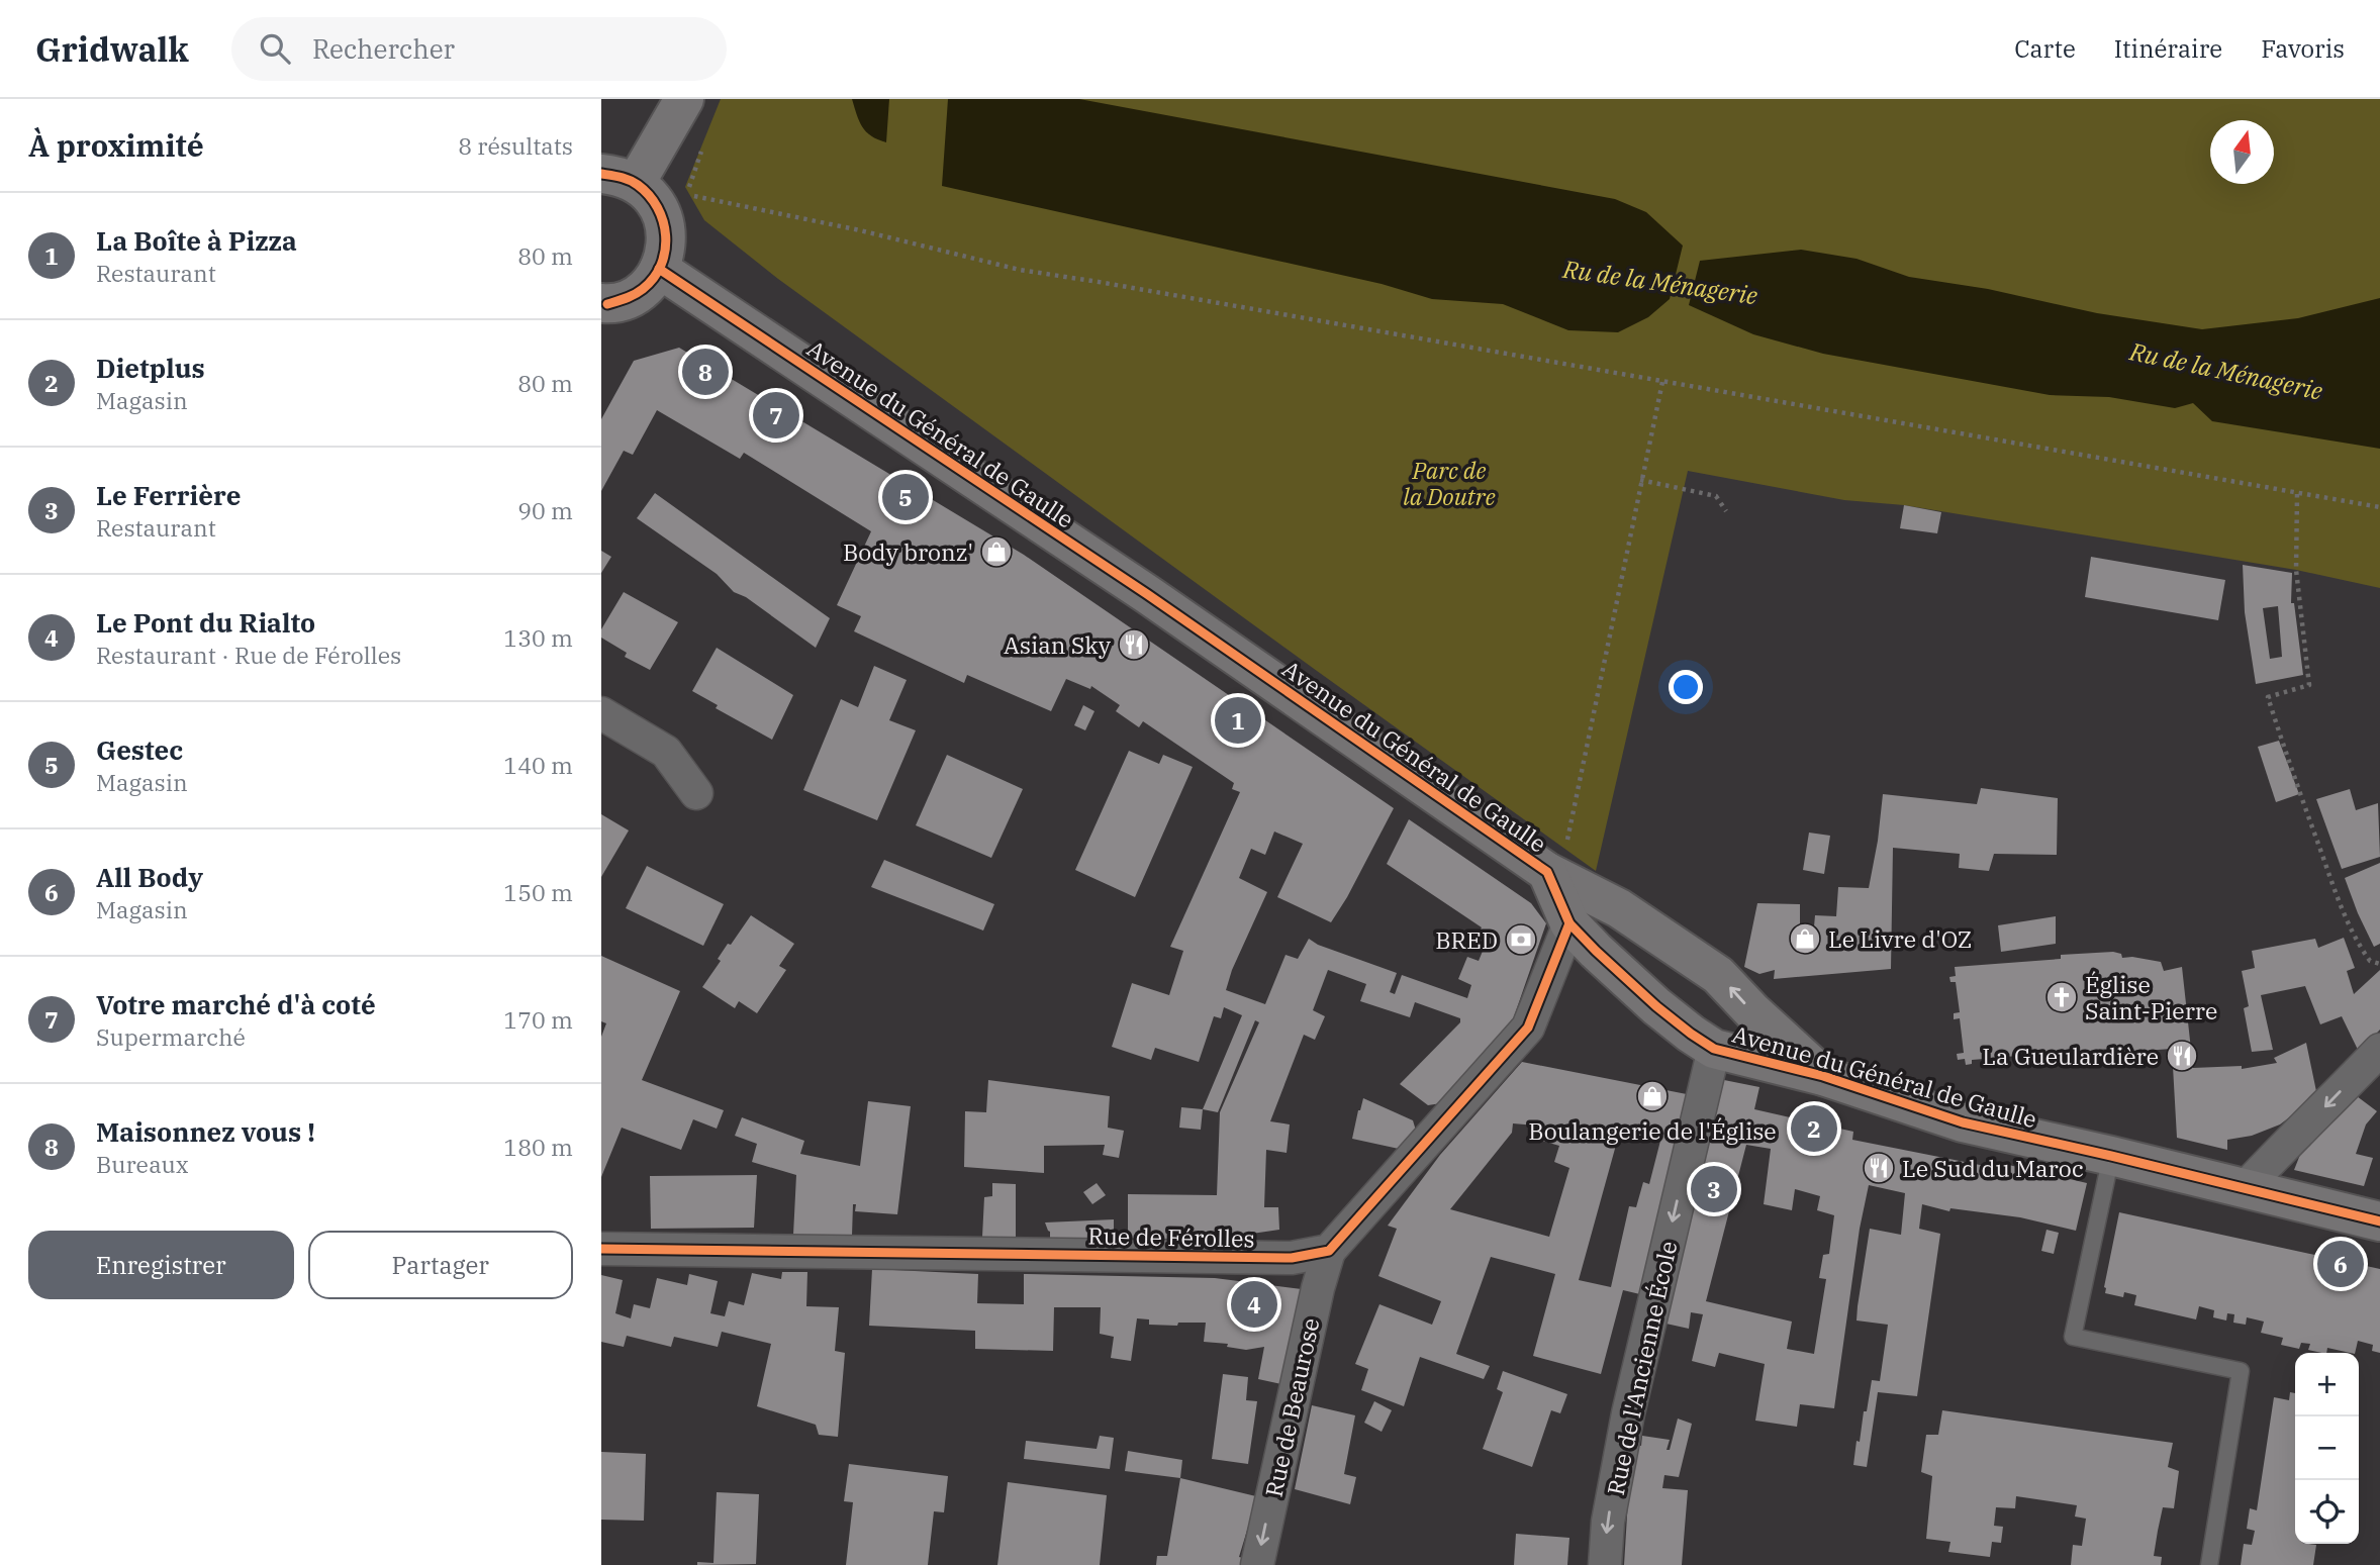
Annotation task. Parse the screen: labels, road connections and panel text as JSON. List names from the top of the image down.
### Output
{
  "streets": {
    "main road": ["Avenue du Général de Gaulle"],
    "street": ["Rue de Férolles", "Rue de l'Ancienne École", "Rue de Beaurose"]
  },
  "crossings": [
    ["Avenue du Général de Gaulle", "Rue de l'Ancienne École"],
    ["Rue de Férolles", "Rue de Beaurose"]
  ],
  "one_way": ["Rue de l'Ancienne École", "Rue de Beaurose"],
  "water": ["Ru de la Ménagerie"],
  "parks": ["Parc de la Doutre"],
  "places": {
    "shop": ["Body bronz'", "Le Livre d'OZ", "Boulangerie de l'Église"],
    "restaurant": ["Asian Sky", "La Gueulardière", "Le Sud du Maroc"],
    "bank": ["BRED"],
    "church": ["Église Saint-Pierre"]
  },
  "north": "top",
  "page": {
    "header": "Gridwalk",
    "search": "Rechercher",
    "nav": ["Carte", "Itinéraire", "Favoris"],
    "heading": ["À proximité", "8 résultats"],
    "list": [
      {
        "mark": "1",
        "name": "La Boîte à Pizza",
        "note": "Restaurant",
        "value": "80 m"
      },
      {
        "mark": "2",
        "name": "Dietplus",
        "note": "Magasin",
        "value": "80 m"
      },
      {
        "mark": "3",
        "name": "Le Ferrière",
        "note": "Restaurant",
        "value": "90 m"
      },
      {
        "mark": "4",
        "name": "Le Pont du Rialto",
        "note": "Restaurant · Rue de Férolles",
        "value": "130 m"
      },
      {
        "mark": "5",
        "name": "Gestec",
        "note": "Magasin",
        "value": "140 m"
      },
      {
        "mark": "6",
        "name": "All Body",
        "note": "Magasin",
        "value": "150 m"
      },
      {
        "mark": "7",
        "name": "Votre marché d'à coté",
        "note": "Supermarché",
        "value": "170 m"
      },
      {
        "mark": "8",
        "name": "Maisonnez vous !",
        "note": "Bureaux",
        "value": "180 m"
      }
    ],
    "pins": [
      "8",
      "7",
      "5",
      "1",
      "2",
      "3",
      "6",
      "4"
    ],
    "buttons": ["Enregistrer", "Partager"],
    "map_buttons": ["+", "−"]
  }
}
